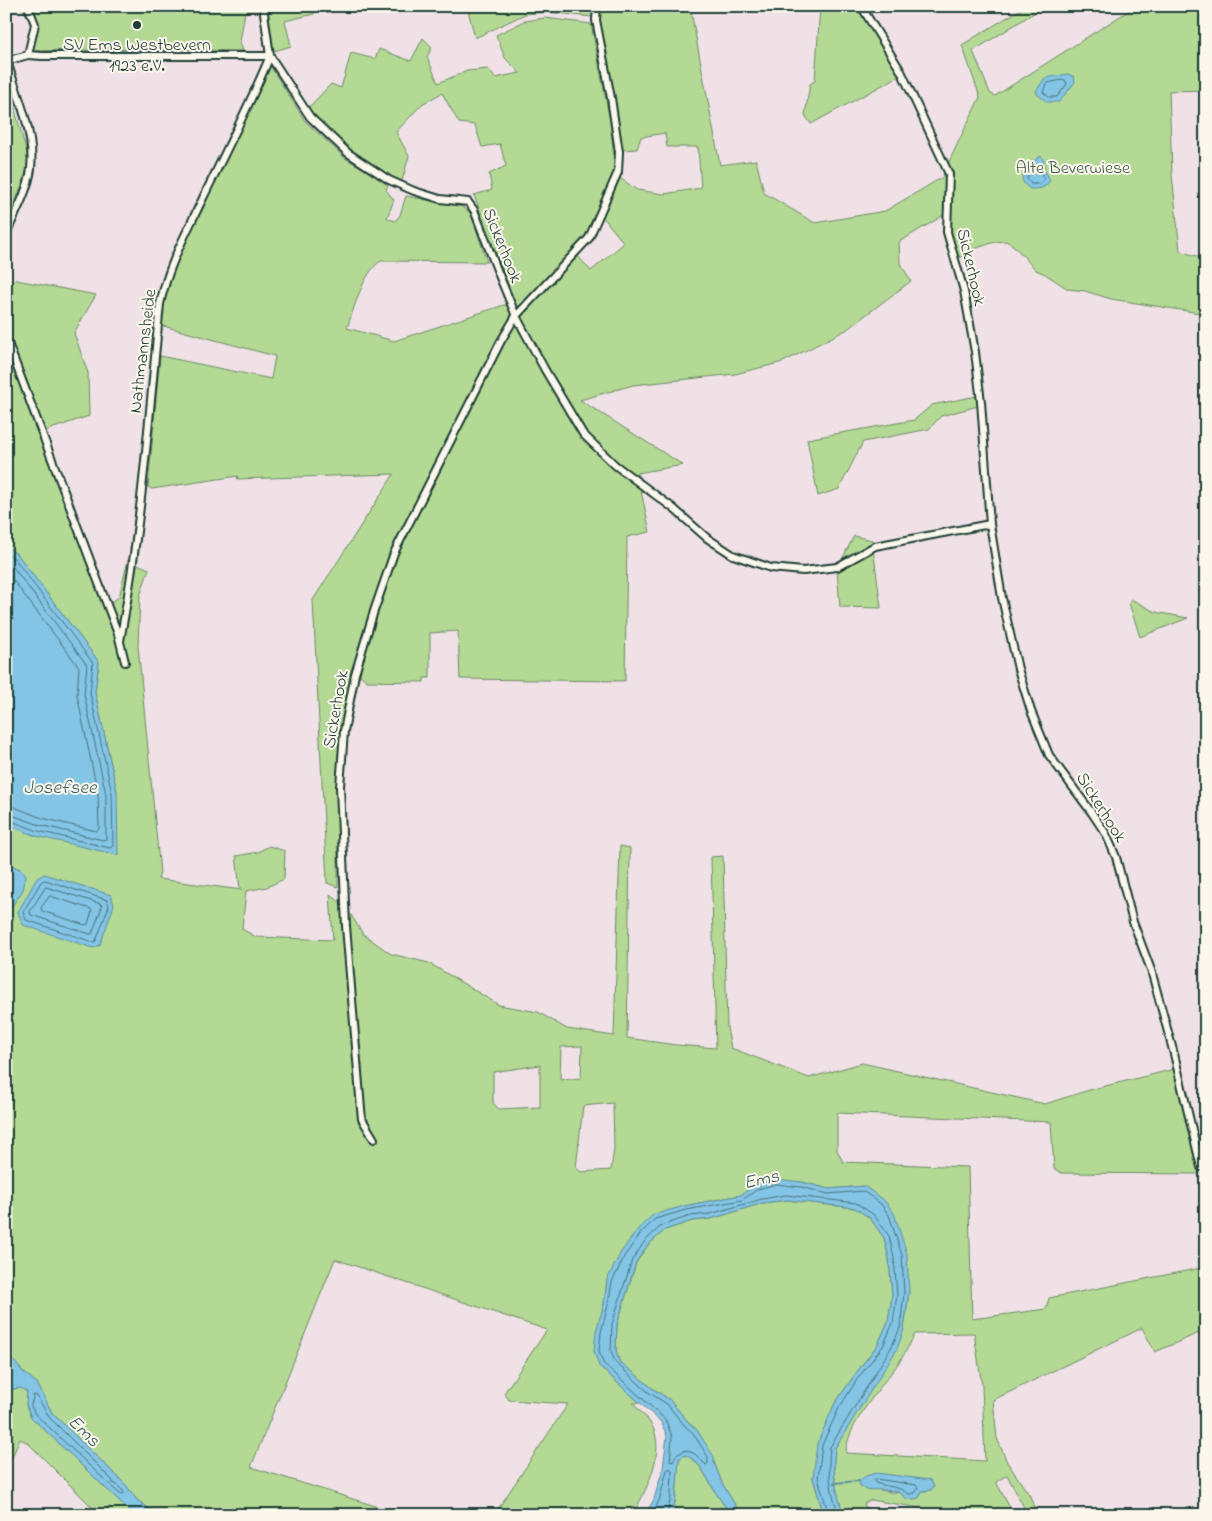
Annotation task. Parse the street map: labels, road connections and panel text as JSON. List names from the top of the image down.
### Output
{
  "streets": {
    "street": ["Sickerhook", "Nathmannsheide"]
  },
  "crossings": [
    ["Sickerhook", "Nathmannsheide"]
  ],
  "water": ["Josefsee", "Ems"],
  "parks": ["Alte Beverwiese"],
  "places": ["SV Ems Westbevern 1923 e.V."]
}
